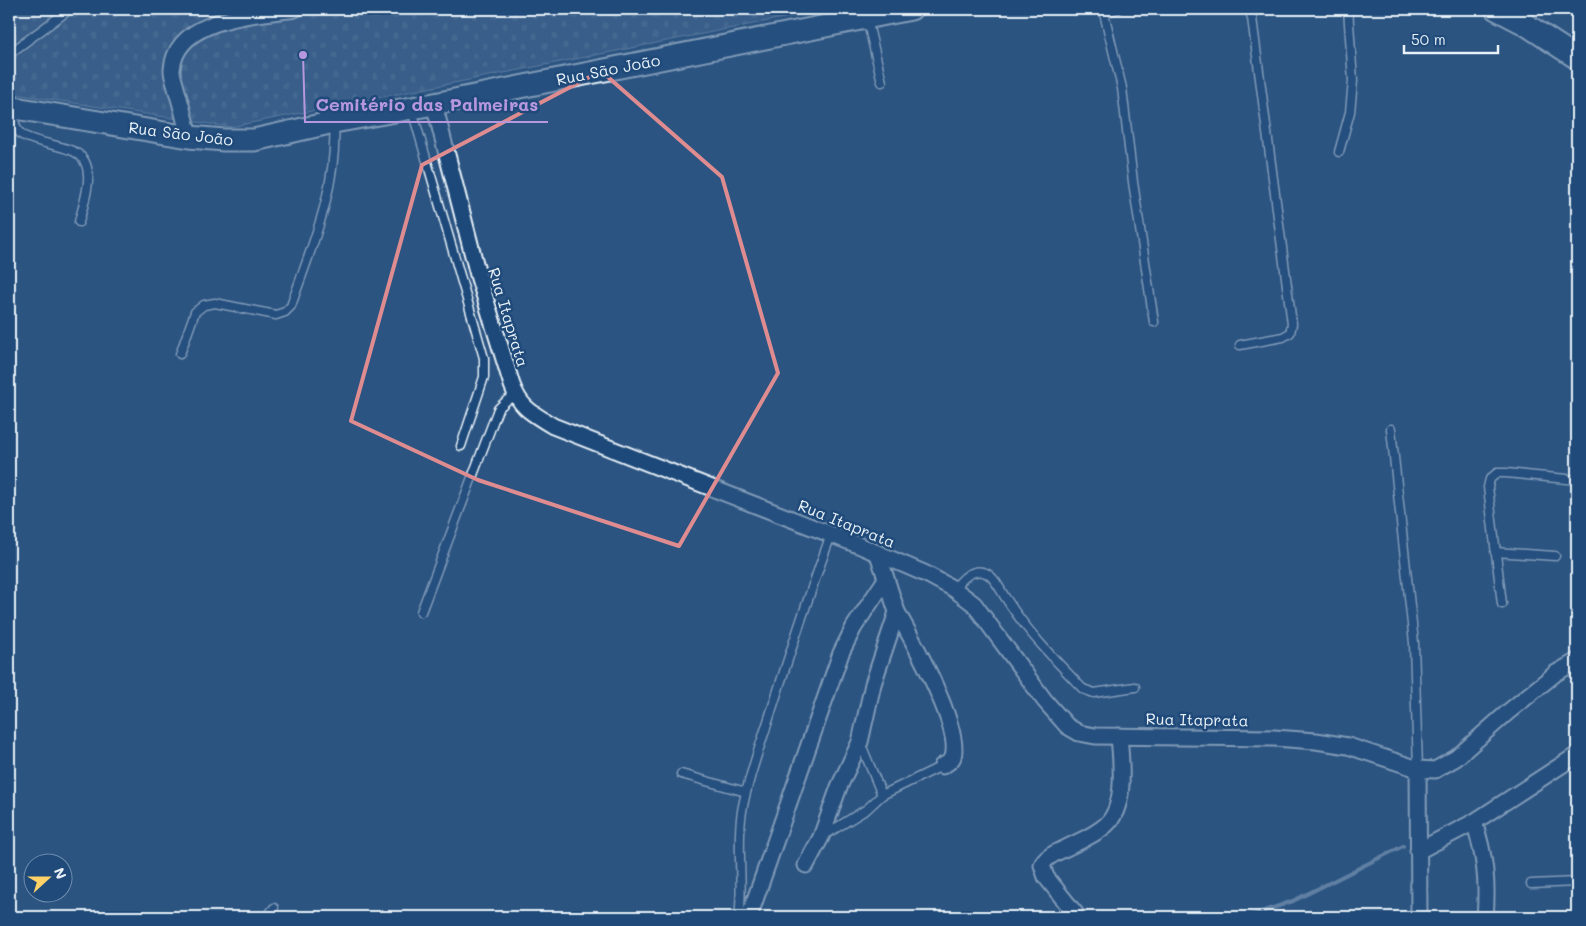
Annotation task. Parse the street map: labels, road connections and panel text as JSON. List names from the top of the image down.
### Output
{
  "streets": {
    "street": ["Rua São João", "Rua Itaprata"]
  },
  "crossings": [
    ["Rua São João", "Rua Itaprata"]
  ],
  "places": ["Cemitério das Palmeiras"],
  "scale_bar": "50 m",
  "north": "right"
}
